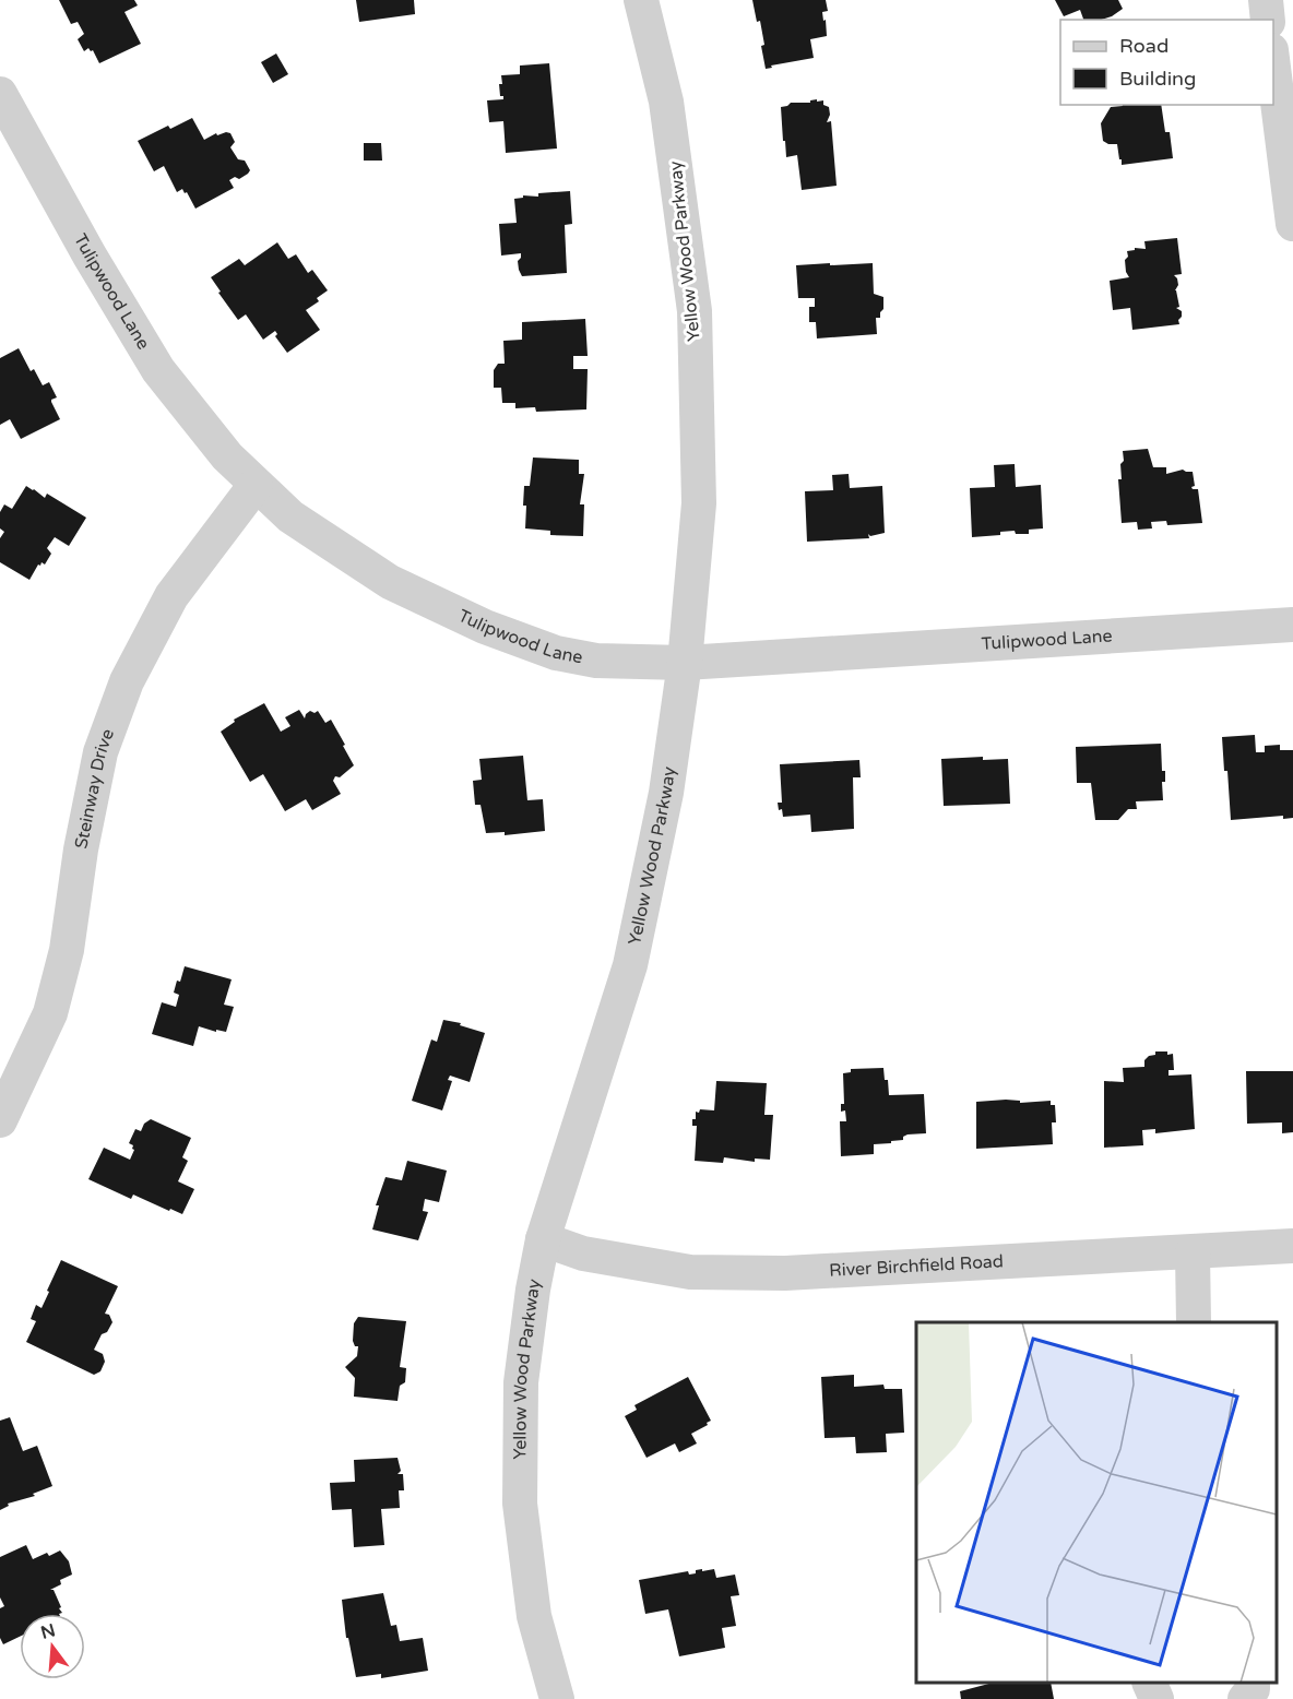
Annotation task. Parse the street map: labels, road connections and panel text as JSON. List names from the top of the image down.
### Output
{
  "streets": {
    "street": [
      "Yellow Wood Parkway",
      "Tulipwood Lane",
      "Steinway Drive",
      "River Birchfield Road"
    ]
  },
  "crossings": [
    ["Yellow Wood Parkway", "Tulipwood Lane"],
    ["Yellow Wood Parkway", "River Birchfield Road"],
    ["Tulipwood Lane", "Steinway Drive"]
  ],
  "legend": ["Road", "Building"],
  "north": "top"
}
